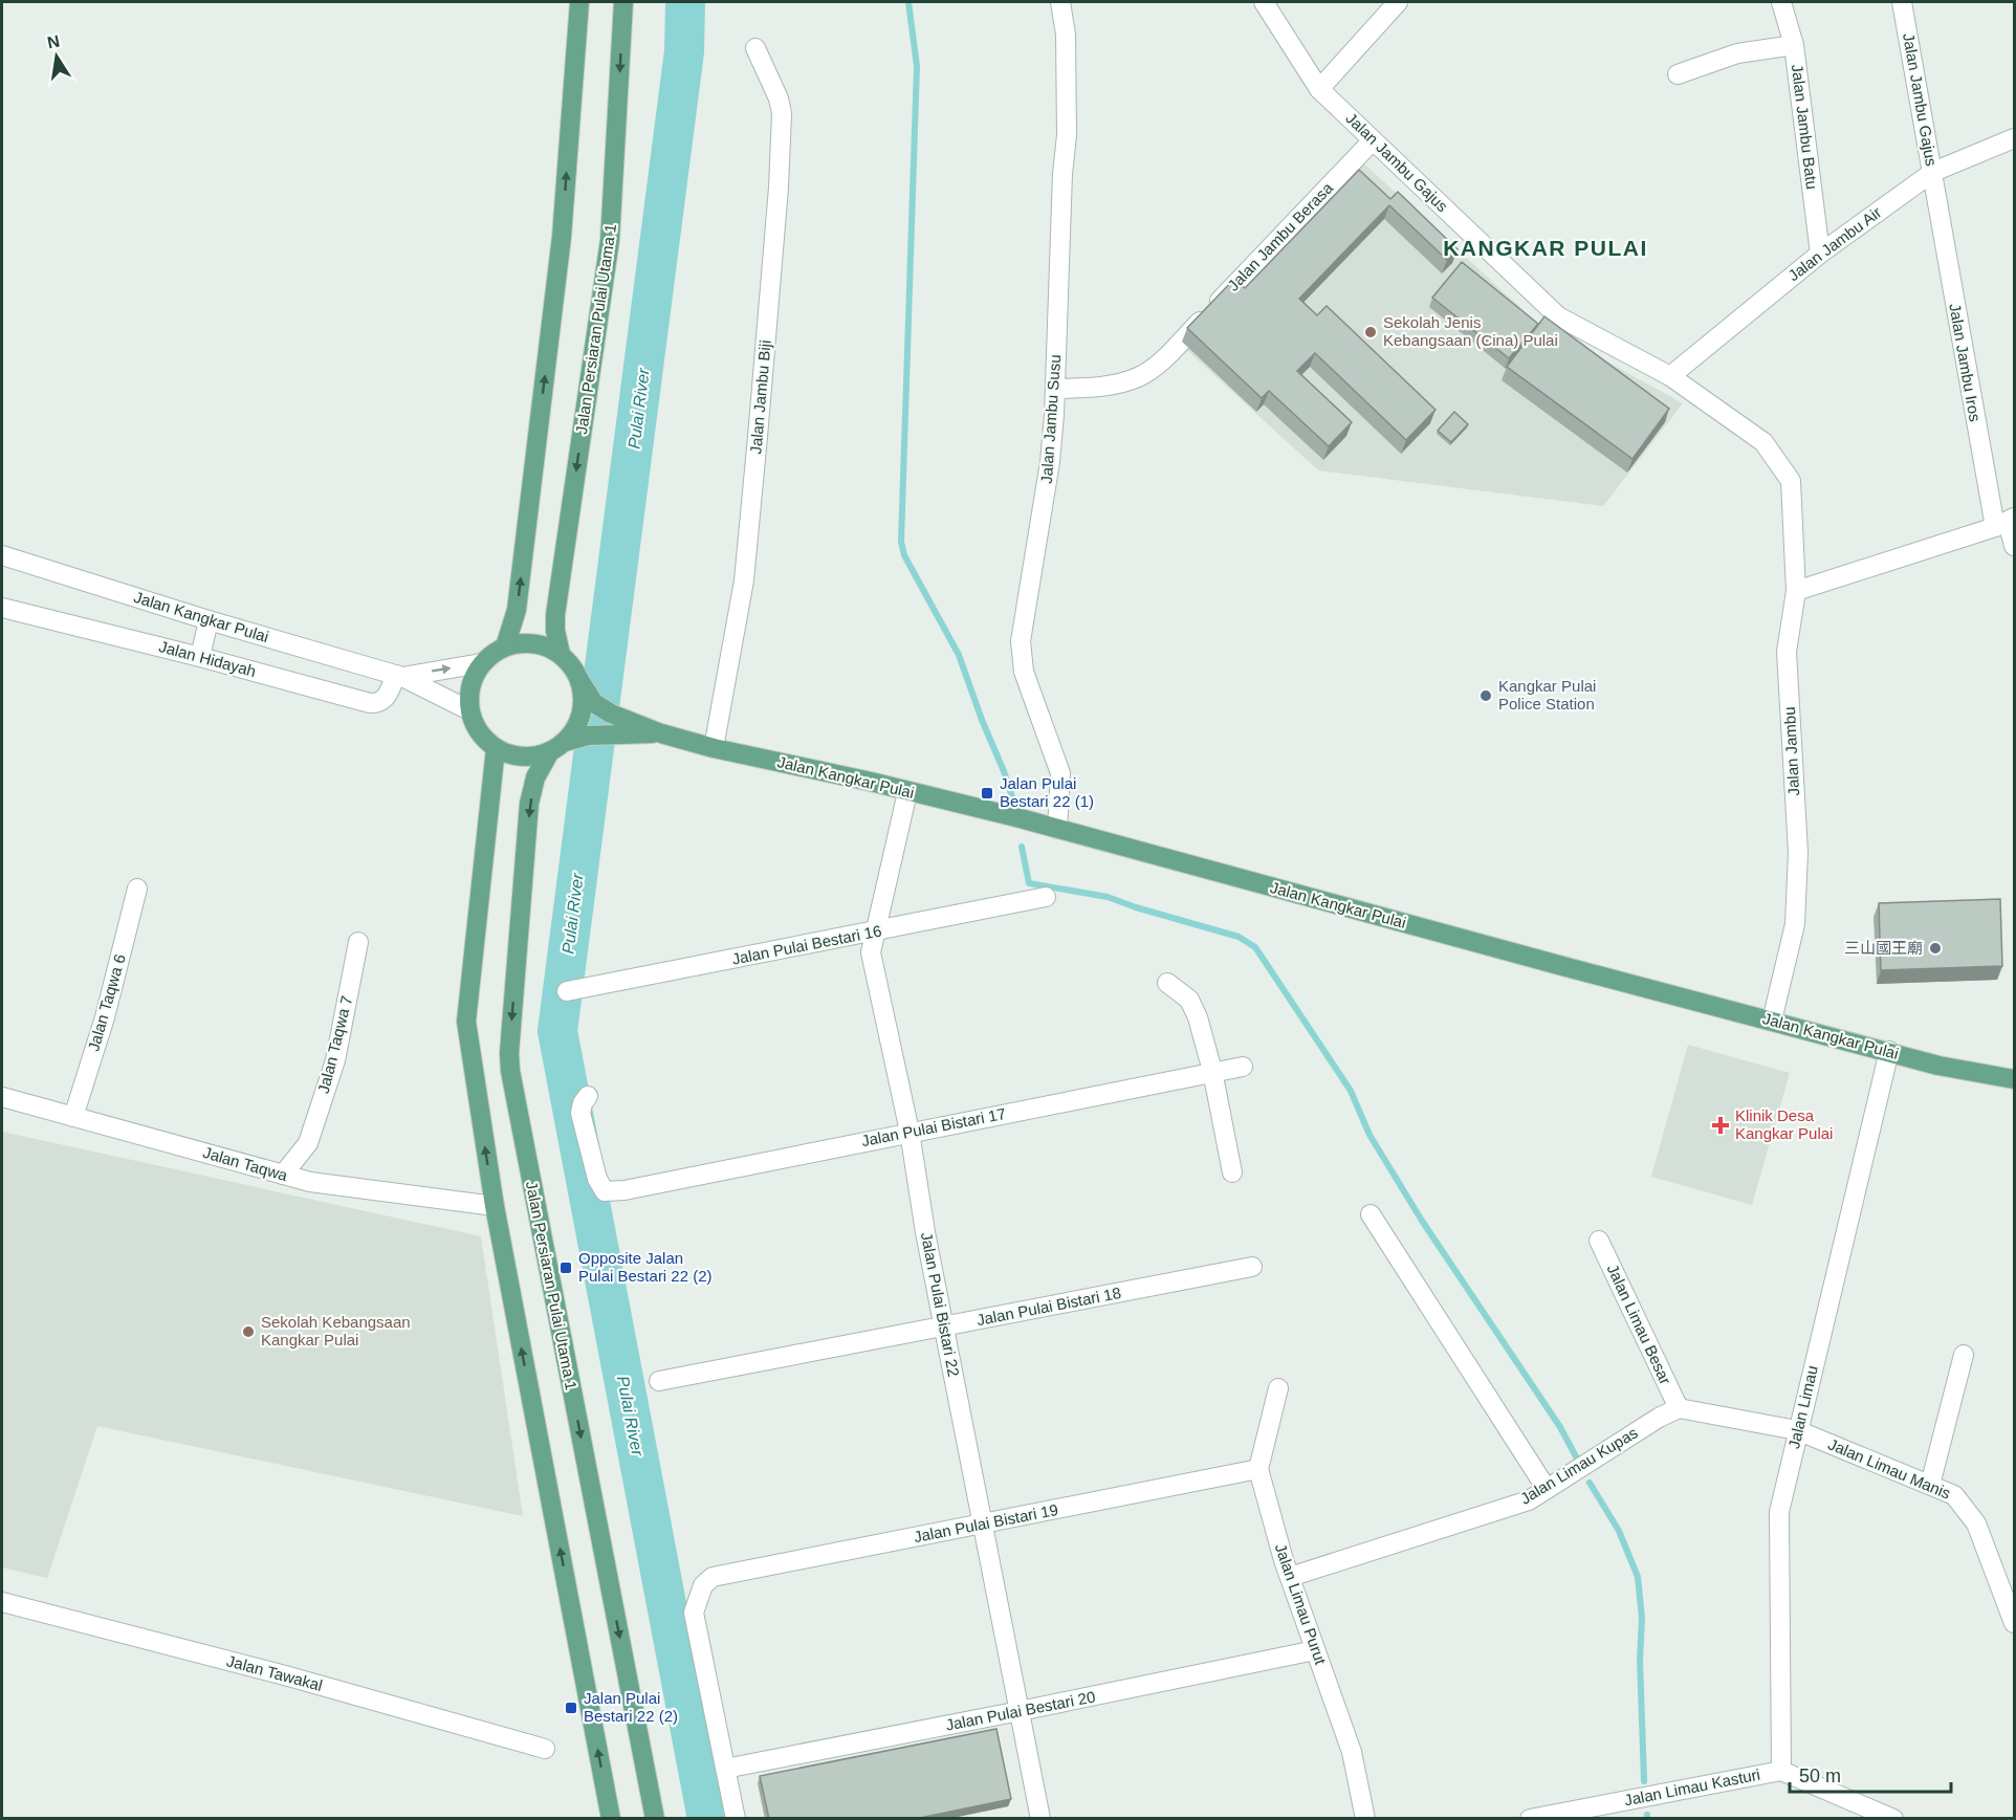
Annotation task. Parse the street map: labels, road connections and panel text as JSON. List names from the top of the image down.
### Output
{
  "streets": {
    "main road": ["Jalan Persiaran Pulai Utama 1", "Jalan Kangkar Pulai"],
    "street": [
      "Jalan Jambu Gajus",
      "Jalan Jambu Batu",
      "Jalan Jambu Berasa",
      "Jalan Jambu Air",
      "Jalan Jambu Iros",
      "Jalan Jambu Biji",
      "Jalan Jambu Susu",
      "Jalan Hidayah",
      "Jalan Jambu",
      "Jalan Pulai Bestari 16",
      "Jalan Taqwa 6",
      "Jalan Taqwa 7",
      "Jalan Pulai Bistari 17",
      "Jalan Taqwa",
      "Jalan Pulai Bistari 22",
      "Jalan Pulai Bistari 18",
      "Jalan Limau Besar",
      "Jalan Limau",
      "Jalan Limau Kupas",
      "Jalan Limau Manis",
      "Jalan Pulai Bistari 19",
      "Jalan Limau Purut",
      "Jalan Tawakal",
      "Jalan Pulai Bestari 20",
      "Jalan Limau Kasturi"
    ]
  },
  "crossings": [
    ["Jalan Jambu Gajus", "Jalan Jambu Berasa"],
    ["Jalan Jambu Gajus", "Jalan Jambu Air"],
    ["Jalan Jambu Gajus", "Jalan Jambu Iros"],
    ["Jalan Jambu Gajus", "Jalan Jambu"],
    ["Jalan Jambu Batu", "Jalan Jambu Air"],
    ["Jalan Jambu Berasa", "Jalan Jambu Susu"],
    ["Jalan Persiaran Pulai Utama 1", "Jalan Kangkar Pulai"],
    ["Jalan Jambu Biji", "Jalan Kangkar Pulai"],
    ["Jalan Jambu Susu", "Jalan Kangkar Pulai"],
    ["Jalan Kangkar Pulai", "Jalan Hidayah"],
    ["Jalan Kangkar Pulai", "Jalan Jambu"],
    ["Jalan Kangkar Pulai", "Jalan Pulai Bistari 22"],
    ["Jalan Kangkar Pulai", "Jalan Limau"],
    ["Jalan Pulai Bestari 16", "Jalan Pulai Bistari 22"],
    ["Jalan Taqwa 6", "Jalan Taqwa"],
    ["Jalan Taqwa 7", "Jalan Taqwa"],
    ["Jalan Pulai Bistari 17", "Jalan Pulai Bistari 22"],
    ["Jalan Pulai Bistari 22", "Jalan Pulai Bistari 18"],
    ["Jalan Pulai Bistari 22", "Jalan Pulai Bistari 19"],
    ["Jalan Pulai Bistari 22", "Jalan Pulai Bestari 20"],
    ["Jalan Limau Besar", "Jalan Limau Kupas"],
    ["Jalan Limau", "Jalan Limau Manis"],
    ["Jalan Limau", "Jalan Limau Kasturi"],
    ["Jalan Limau Kupas", "Jalan Limau Purut"],
    ["Jalan Pulai Bistari 19", "Jalan Limau Purut"],
    ["Jalan Pulai Bistari 19", "Jalan Pulai Bestari 20"],
    ["Jalan Limau Purut", "Jalan Pulai Bestari 20"]
  ],
  "districts": ["KANGKAR PULAI"],
  "water": ["Pulai River"],
  "places": {
    "other": [
      "Sekolah Jenis Kebangsaan (Cina) Pulai",
      "Kangkar Pulai Police Station",
      "三山國王廟",
      "Sekolah Kebangsaan Kangkar Pulai"
    ],
    "transit": ["Jalan Pulai Bestari 22 (1)", "Opposite Jalan Pulai Bestari 22 (2)", "Jalan Pulai Bestari 22 (2)"],
    "health": ["Klinik Desa Kangkar Pulai"]
  },
  "scale_bar": "50 m",
  "north": "top"
}
